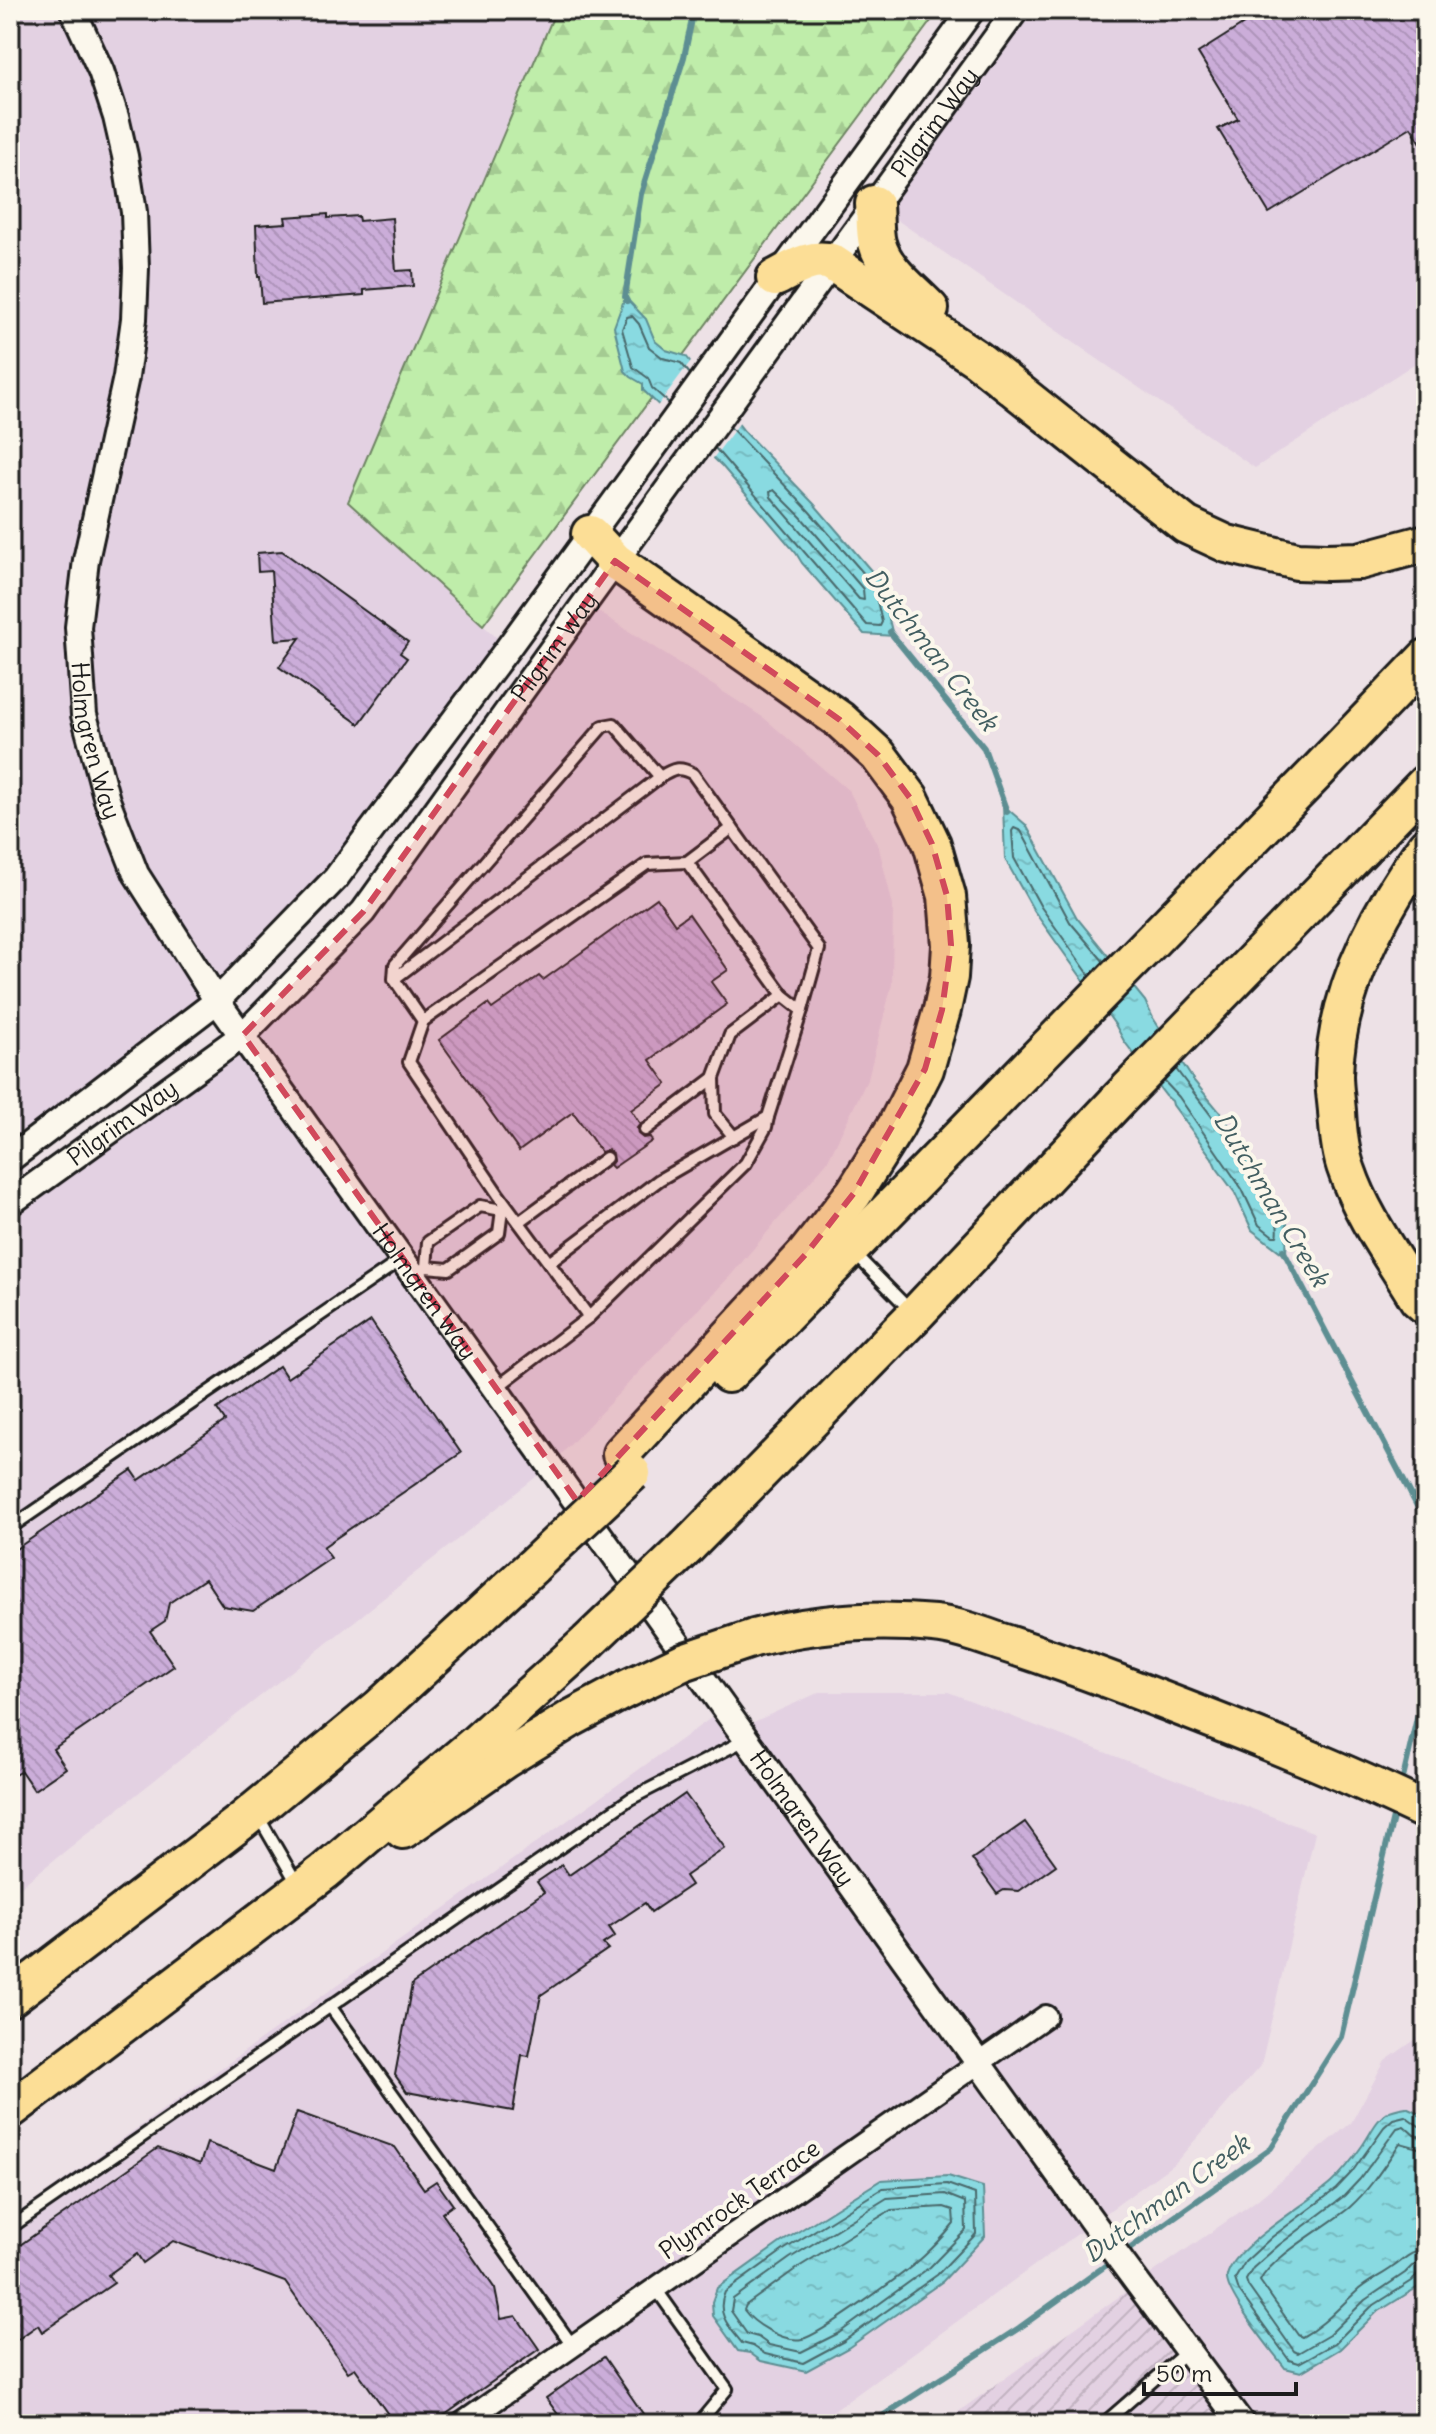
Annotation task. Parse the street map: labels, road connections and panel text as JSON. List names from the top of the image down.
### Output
{
  "streets": {
    "street": ["Pilgrim Way", "Holmgren Way", "Plymrock Terrace"]
  },
  "crossings": [
    ["Pilgrim Way", "Holmgren Way"],
    ["Holmgren Way", "Plymrock Terrace"]
  ],
  "water": ["Dutchman Creek"],
  "scale_bar": "50 m"
}
